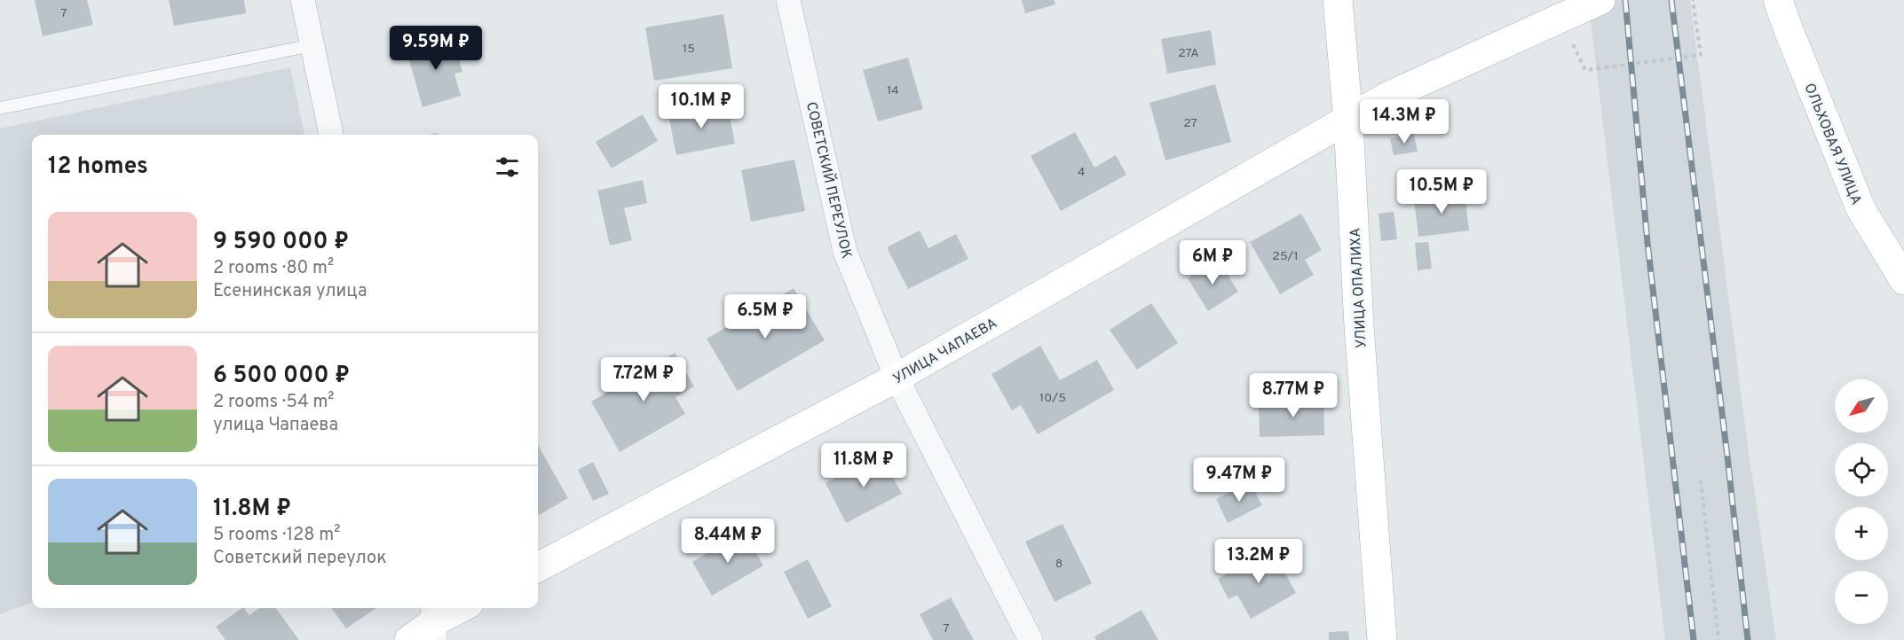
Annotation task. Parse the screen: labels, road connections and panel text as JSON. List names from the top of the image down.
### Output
{
  "streets": {
    "street": [
      "ОЛЬХОВАЯ УЛИЦА",
      "СОВЕТСКИЙ ПЕРЕУЛОК",
      "УЛИЦА ОПАЛИХА",
      "УЛИЦА ЧАПАЕВА"
    ]
  },
  "crossings": [
    ["СОВЕТСКИЙ ПЕРЕУЛОК", "УЛИЦА ЧАПАЕВА"],
    ["УЛИЦА ОПАЛИХА", "УЛИЦА ЧАПАЕВА"]
  ],
  "house_numbers": [
    "7",
    "15",
    "27А",
    "14",
    "27",
    "4",
    "25/1",
    "10/5",
    "8",
    "7"
  ],
  "north": "bottom left",
  "page": {
    "price": [
      "9.59M ₽",
      "10.1M ₽",
      "14.3M ₽",
      "10.5M ₽",
      "6M ₽",
      "6.5M ₽",
      "7.72M ₽",
      "8.77M ₽",
      "11.8M ₽",
      "9.47M ₽",
      "8.44M ₽",
      "13.2M ₽"
    ],
    "heading": "12 homes",
    "list": [
      {
        "name": "9 590 000 ₽",
        "note": "2 rooms · 80 m² · Есенинская улица"
      },
      {
        "name": "6 500 000 ₽",
        "note": "2 rooms · 54 m² · улица Чапаева"
      },
      {
        "name": "11.8M ₽",
        "note": "5 rooms · 128 m² · Советский переулок"
      }
    ],
    "map_buttons": ["+", "−"]
  }
}
